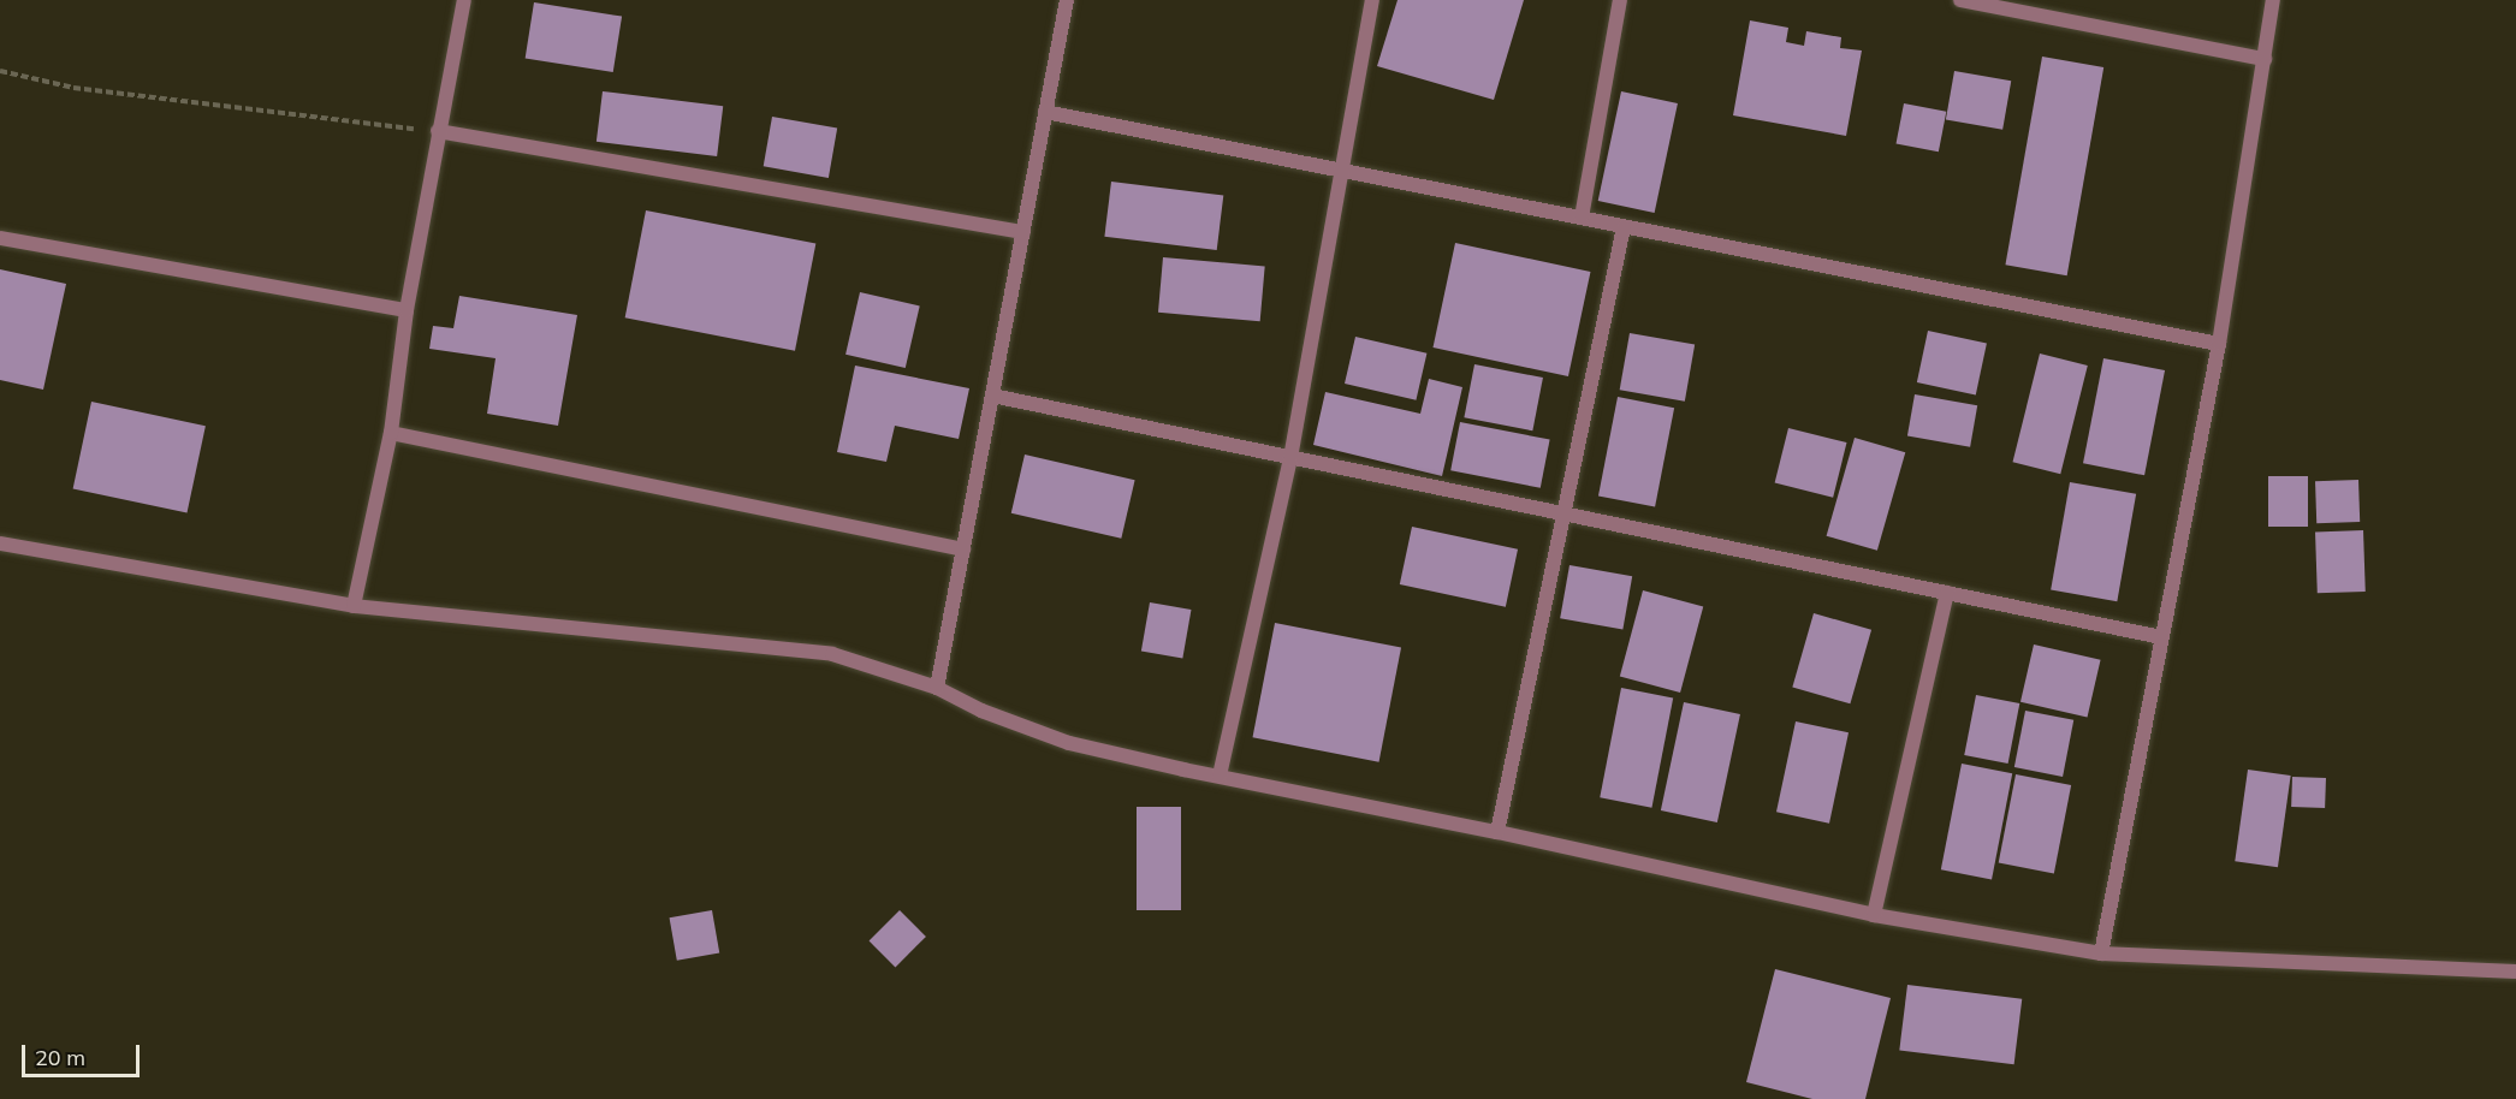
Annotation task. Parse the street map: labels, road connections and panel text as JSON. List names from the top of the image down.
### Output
{
  "scale_bar": "20 m"
}
